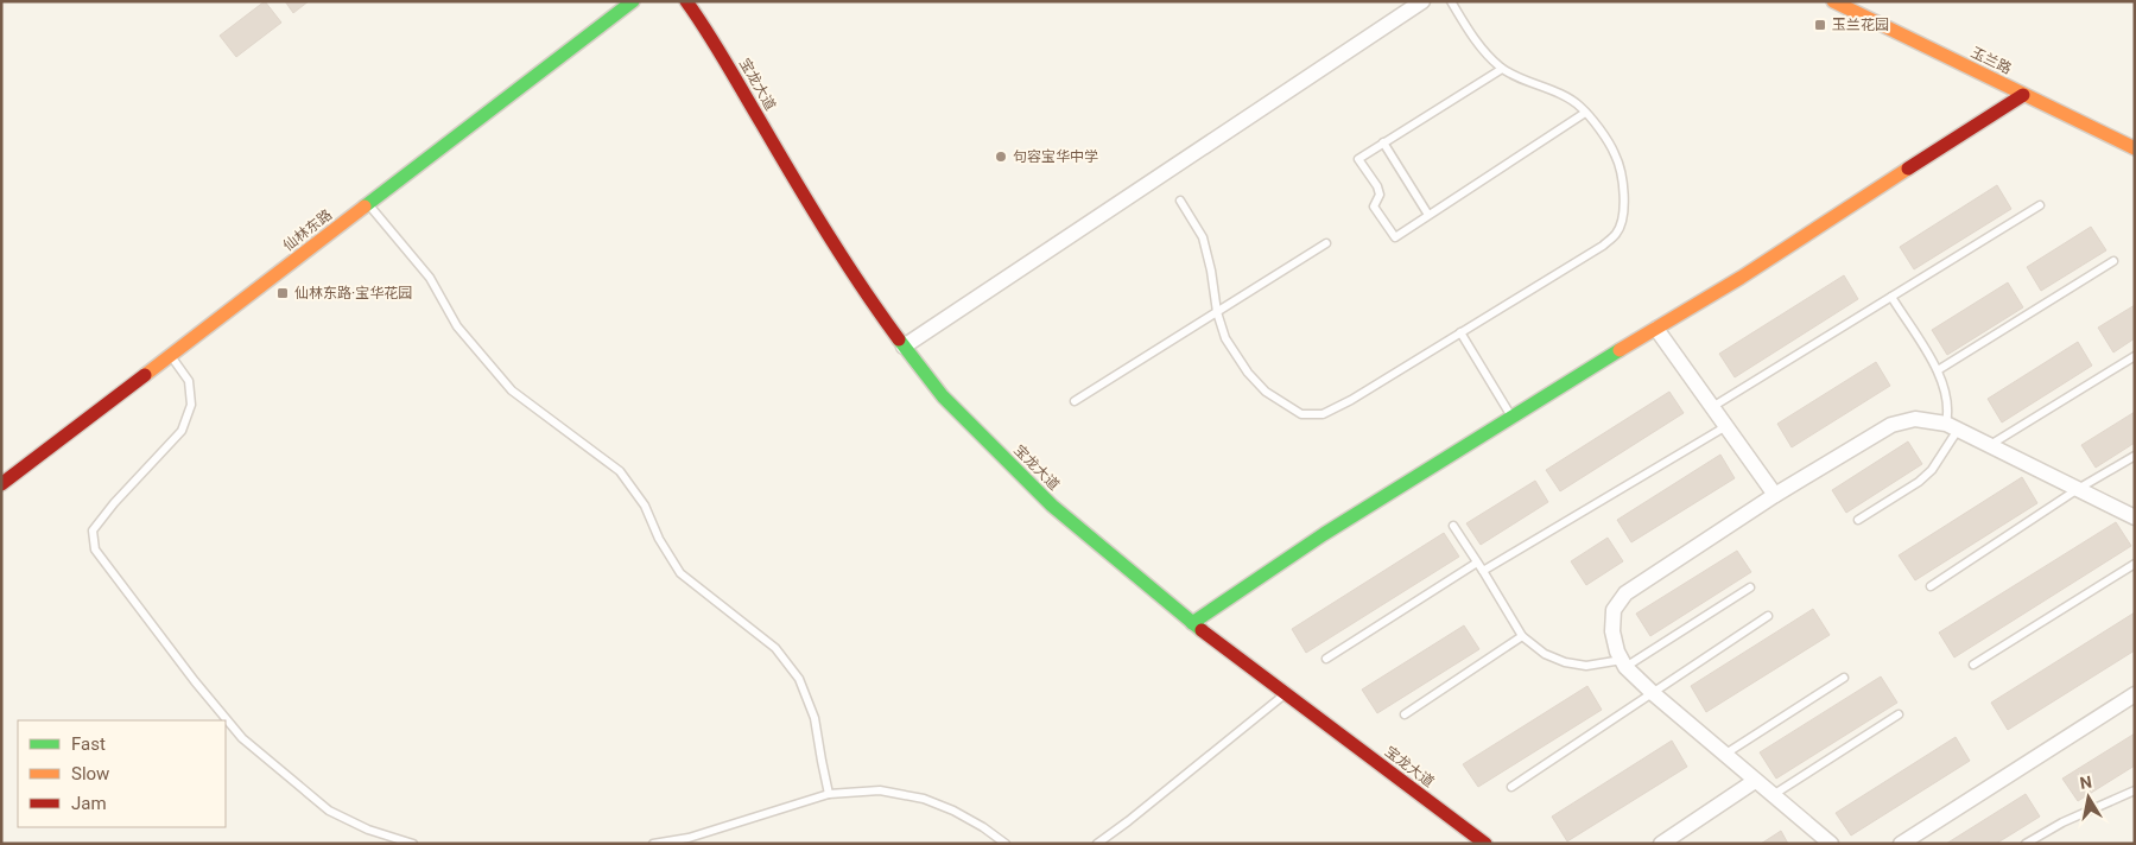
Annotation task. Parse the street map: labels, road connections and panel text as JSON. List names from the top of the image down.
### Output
{
  "streets": {
    "street": ["玉兰路", "宝龙大道", "仙林东路"]
  },
  "places": {
    "transit": ["玉兰花园", "仙林东路·宝华花园"],
    "other": ["句容宝华中学"]
  },
  "legend": ["Fast", "Slow", "Jam"],
  "north": "top"
}
